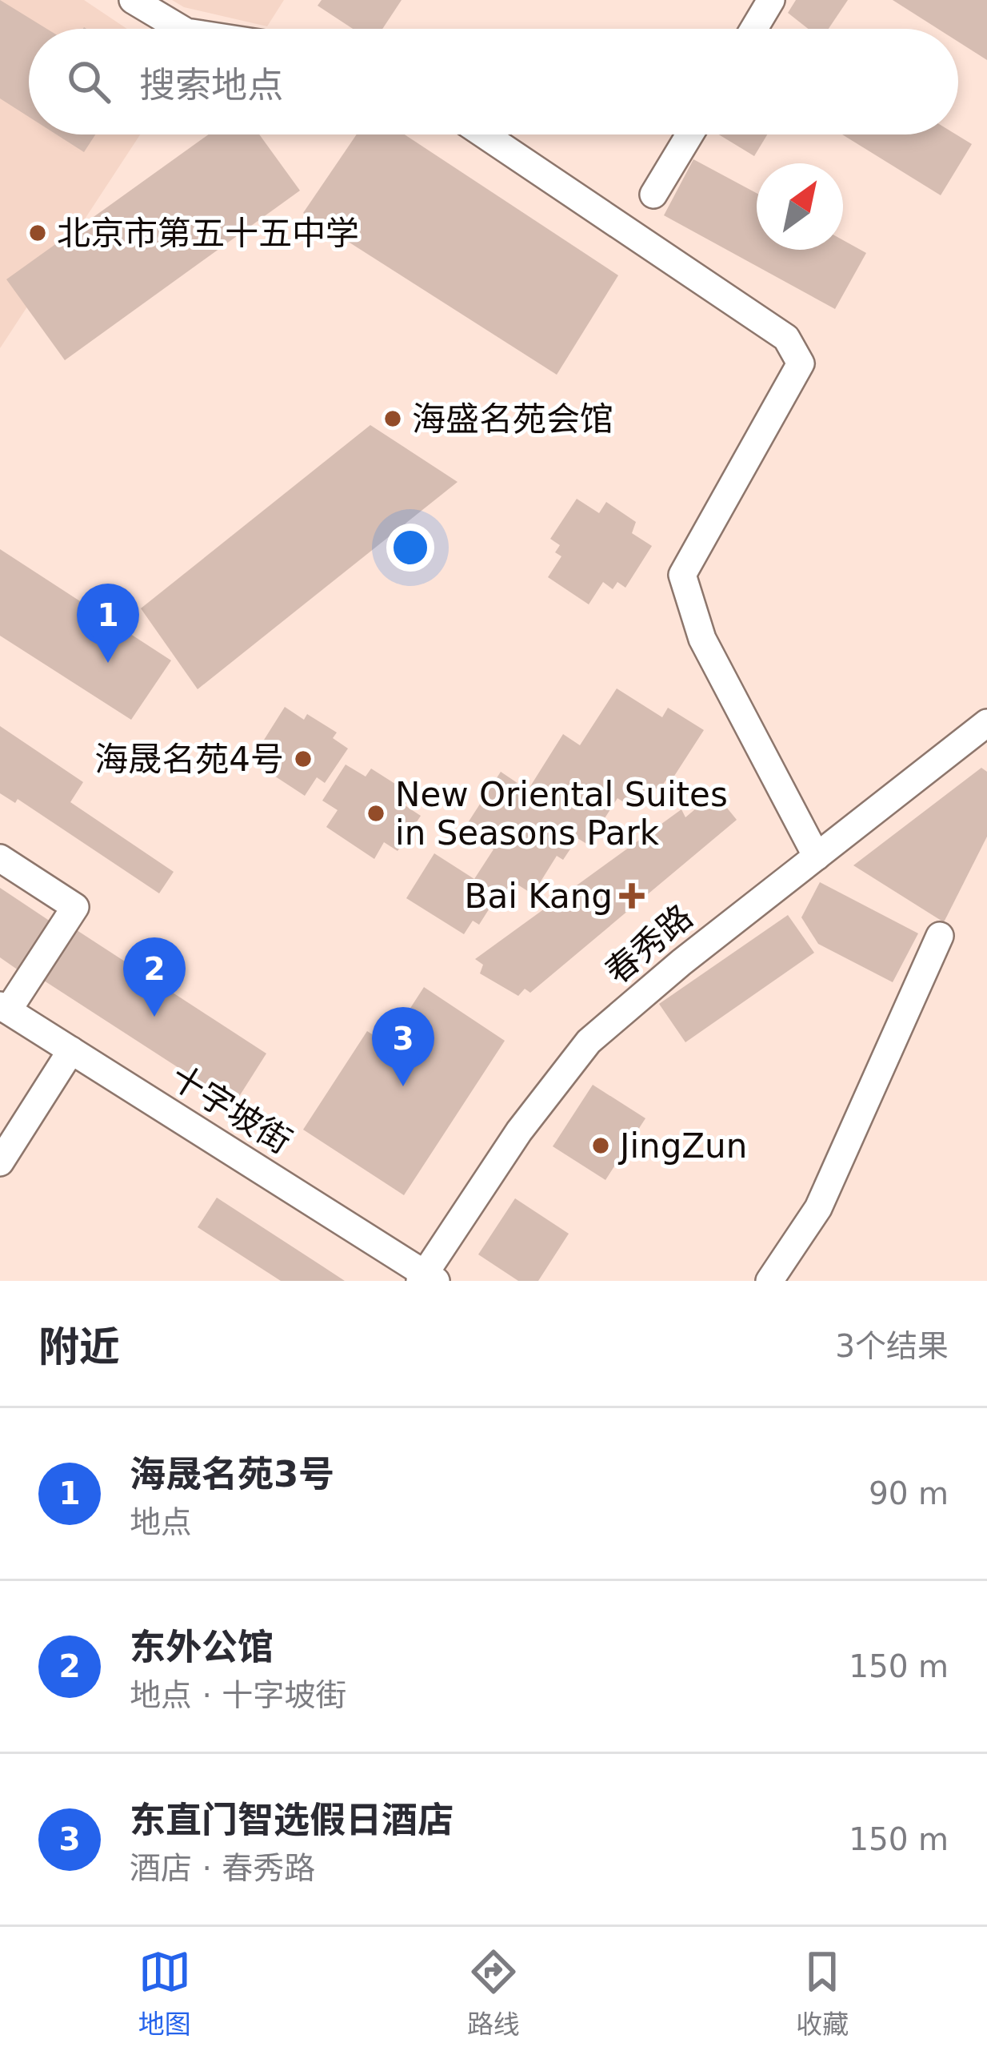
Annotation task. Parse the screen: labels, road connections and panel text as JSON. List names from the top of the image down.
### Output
{
  "streets": {
    "street": ["春秀路", "十字坡街"]
  },
  "crossings": [
    ["春秀路", "十字坡街"]
  ],
  "places": {
    "other": [
      "北京市第五十五中学",
      "海盛名苑会馆",
      "海晟名苑4号",
      "New Oriental Suites in Seasons Park",
      "JingZun"
    ],
    "health": ["Bai Kang"]
  },
  "north": "top right",
  "page": {
    "search": "搜索地点",
    "pins": ["1", "2", "3"],
    "heading": ["附近", "3个结果"],
    "list": [
      {
        "mark": "1",
        "name": "海晟名苑3号",
        "note": "地点",
        "value": "90 m"
      },
      {
        "mark": "2",
        "name": "东外公馆",
        "note": "地点 · 十字坡街",
        "value": "150 m"
      },
      {
        "mark": "3",
        "name": "东直门智选假日酒店",
        "note": "酒店 · 春秀路",
        "value": "150 m"
      }
    ],
    "nav": ["地图", "路线", "收藏"]
  }
}
